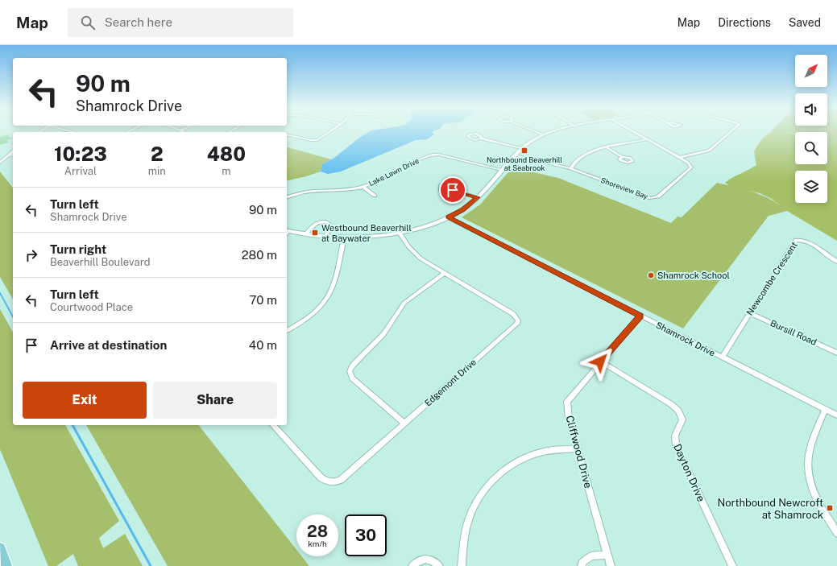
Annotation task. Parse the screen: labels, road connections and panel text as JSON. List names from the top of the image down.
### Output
{
  "streets": {
    "street": [
      "Lake Lawn Drive",
      "Shoreview Bay",
      "Newcombe Crescent",
      "Bursill Road",
      "Shamrock Drive",
      "Edgemont Drive",
      "Cliffwood Drive",
      "Dayton Drive"
    ]
  },
  "crossings": [
    ["Newcombe Crescent", "Bursill Road"],
    ["Newcombe Crescent", "Shamrock Drive"],
    ["Shamrock Drive", "Cliffwood Drive"],
    ["Cliffwood Drive", "Dayton Drive"]
  ],
  "places": {
    "transit": ["Northbound Beaverhill at Seabrook", "Westbound Beaverhill at Baywater", "Northbound Newcroft at Shamrock"],
    "other": ["Shamrock School"]
  },
  "north": "top right",
  "page": {
    "header": "Map",
    "search": "Search here",
    "nav": ["Map", "Directions", "Saved"],
    "turn": ["90 m", "Shamrock Drive"],
    "eta": [
      "10:23",
      "Arrival",
      "2",
      "min",
      "480",
      "m"
    ],
    "list": [
      {
        "name": "Turn left",
        "note": "Shamrock Drive",
        "value": "90 m"
      },
      {
        "name": "Turn right",
        "note": "Beaverhill Boulevard",
        "value": "280 m"
      },
      {
        "name": "Turn left",
        "note": "Courtwood Place",
        "value": "70 m"
      },
      {
        "name": "Arrive at destination",
        "value": "40 m"
      }
    ],
    "buttons": ["Exit", "Share"],
    "speed": "28 km/h",
    "limit": "30"
  }
}
